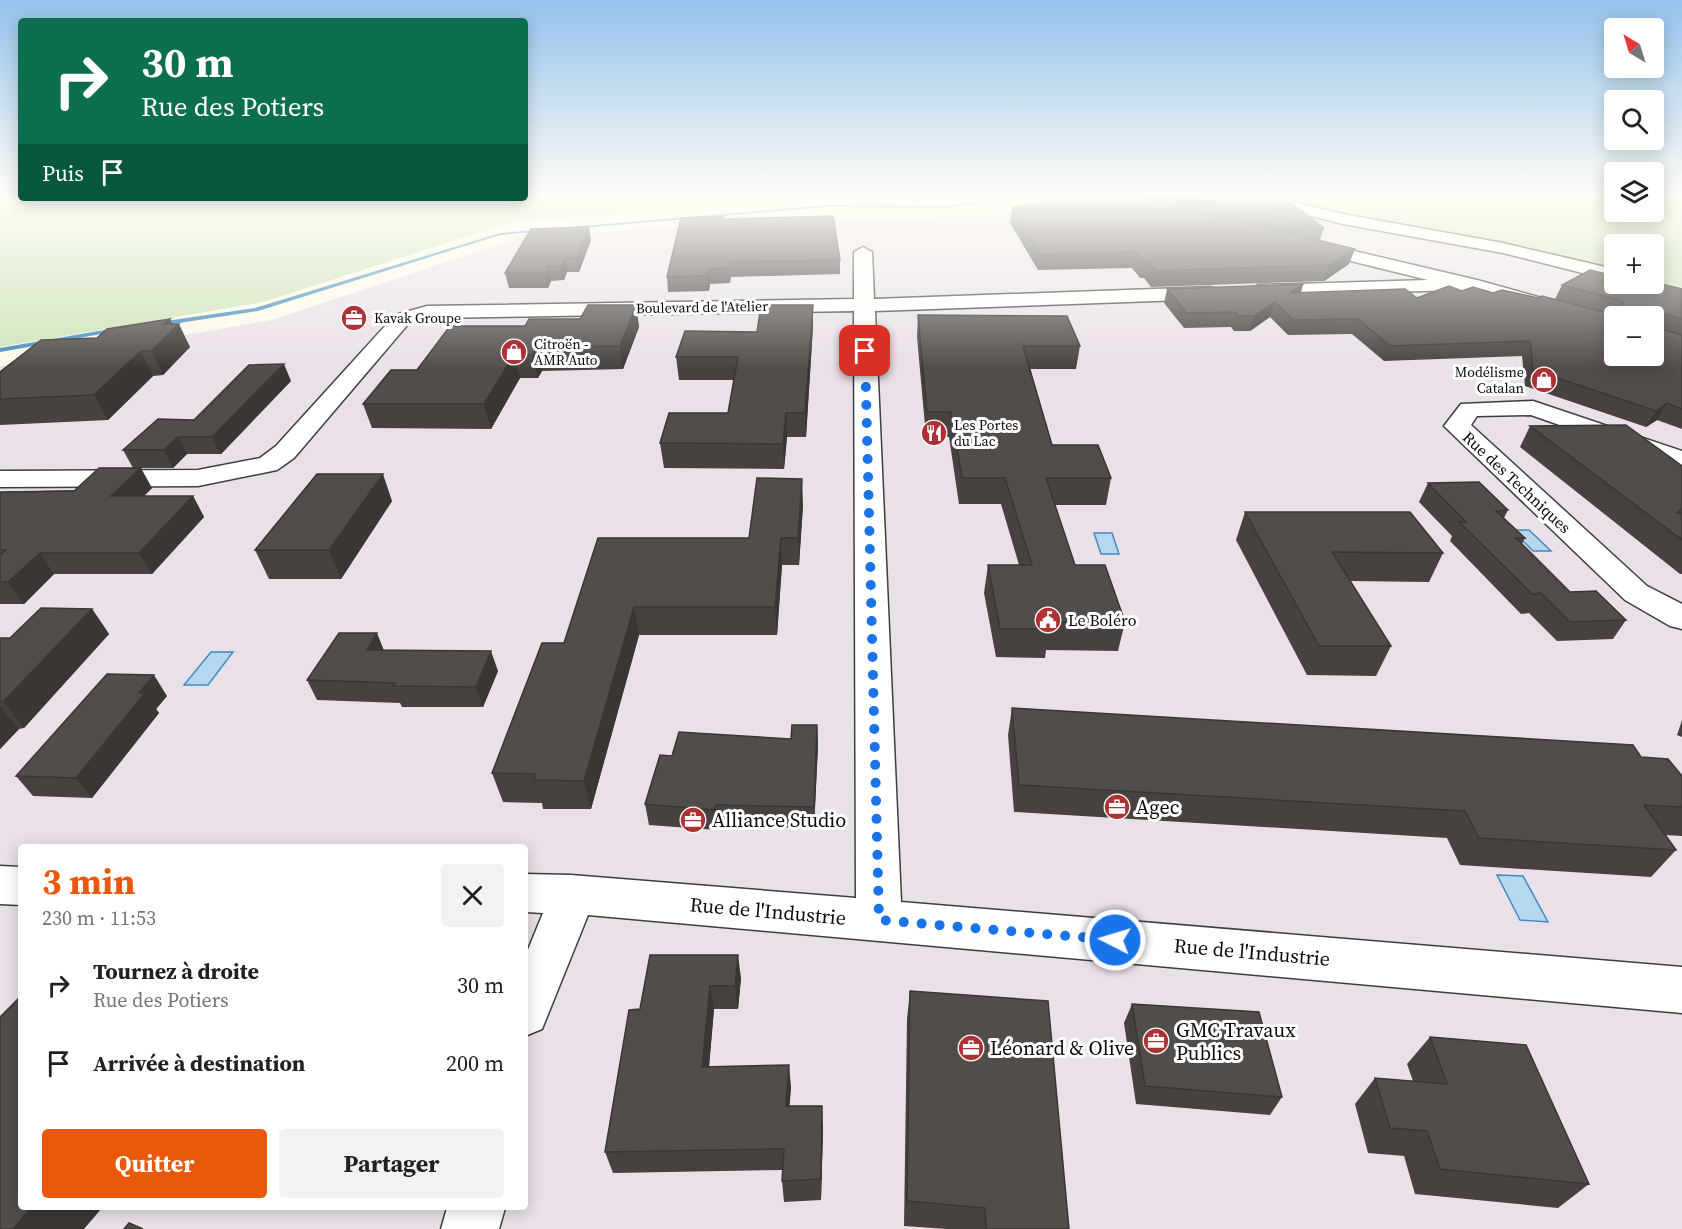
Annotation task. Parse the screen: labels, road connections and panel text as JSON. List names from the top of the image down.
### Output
{
  "streets": {
    "street": ["Boulevard de l'Atelier", "Rue des Techniques", "Rue de l'Industrie"]
  },
  "places": {
    "office": [
      "Kavak Groupe",
      "Agec",
      "Alliance Studio",
      "GMC Travaux Publics",
      "Léonard & Olive"
    ],
    "shop": ["Citroën - AMR Auto", "Modélisme Catalan"],
    "restaurant": ["Les Portes du Lac"],
    "public building": ["Le Boléro"]
  },
  "north": "top left",
  "page": {
    "map_buttons": ["+", "−"],
    "turn": ["30 m", "Rue des Potiers"],
    "then": "Puis",
    "heading": ["3 min", "230 m · 11:53"],
    "list": [
      {
        "name": "Tournez à droite",
        "note": "Rue des Potiers",
        "value": "30 m"
      },
      {
        "name": "Arrivée à destination",
        "value": "200 m"
      }
    ],
    "buttons": ["Quitter", "Partager"]
  }
}
